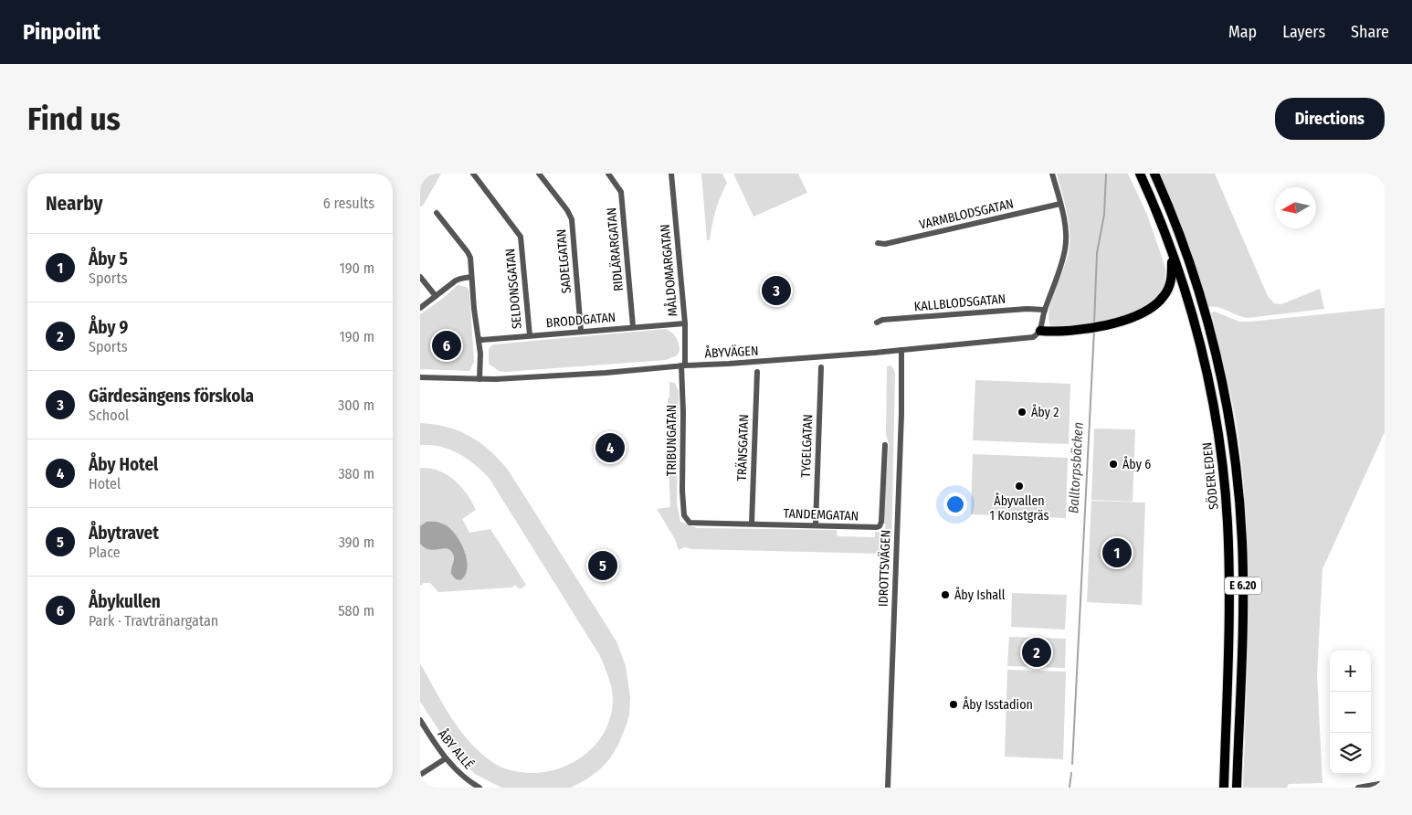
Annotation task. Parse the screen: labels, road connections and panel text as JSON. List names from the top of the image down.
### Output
{
  "streets": {
    "highway": ["SÖDERLEDEN", "E 6.20"],
    "street": [
      "VARMBLODSGATAN",
      "RIDLÄRARGATAN",
      "SADELGATAN",
      "MÅLDOMARGATAN",
      "SELDONSGATAN",
      "KALLBLODSGATAN",
      "BRODDGATAN",
      "ÅBYVÄGEN",
      "TRIBUNGATAN",
      "TYGELGATAN",
      "TRÄNSGATAN",
      "TANDEMGATAN",
      "IDROTTSVÄGEN",
      "ÅBY ALLÉ"
    ]
  },
  "crossings": [
    ["RIDLÄRARGATAN", "BRODDGATAN"],
    ["SADELGATAN", "BRODDGATAN"],
    ["MÅLDOMARGATAN", "BRODDGATAN"],
    ["MÅLDOMARGATAN", "ÅBYVÄGEN"],
    ["MÅLDOMARGATAN", "TRIBUNGATAN"],
    ["SELDONSGATAN", "BRODDGATAN"],
    ["ÅBYVÄGEN", "TRIBUNGATAN"],
    ["ÅBYVÄGEN", "IDROTTSVÄGEN"],
    ["TRIBUNGATAN", "TANDEMGATAN"],
    ["TYGELGATAN", "TANDEMGATAN"],
    ["TRÄNSGATAN", "TANDEMGATAN"]
  ],
  "water": ["Balltorpsbäcken"],
  "places": [
    "Åby 2",
    "Åby 6",
    "Åbyvallen 1 Konstgräs",
    "Åby Ishall",
    "Åby Isstadion"
  ],
  "north": "left",
  "page": {
    "header": "Pinpoint",
    "nav": ["Map", "Layers", "Share"],
    "buttons": "Directions",
    "title": "Find us",
    "heading": ["Nearby", "6 results"],
    "list": [
      {
        "mark": "1",
        "name": "Åby 5",
        "note": "Sports",
        "value": "190 m"
      },
      {
        "mark": "2",
        "name": "Åby 9",
        "note": "Sports",
        "value": "190 m"
      },
      {
        "mark": "3",
        "name": "Gärdesängens förskola",
        "note": "School",
        "value": "300 m"
      },
      {
        "mark": "4",
        "name": "Åby Hotel",
        "note": "Hotel",
        "value": "380 m"
      },
      {
        "mark": "5",
        "name": "Åbytravet",
        "note": "Place",
        "value": "390 m"
      },
      {
        "mark": "6",
        "name": "Åbykullen",
        "note": "Park · Travtränargatan",
        "value": "580 m"
      }
    ],
    "pins": [
      "3",
      "6",
      "4",
      "1",
      "5",
      "2"
    ],
    "map_buttons": ["+", "−"]
  }
}
